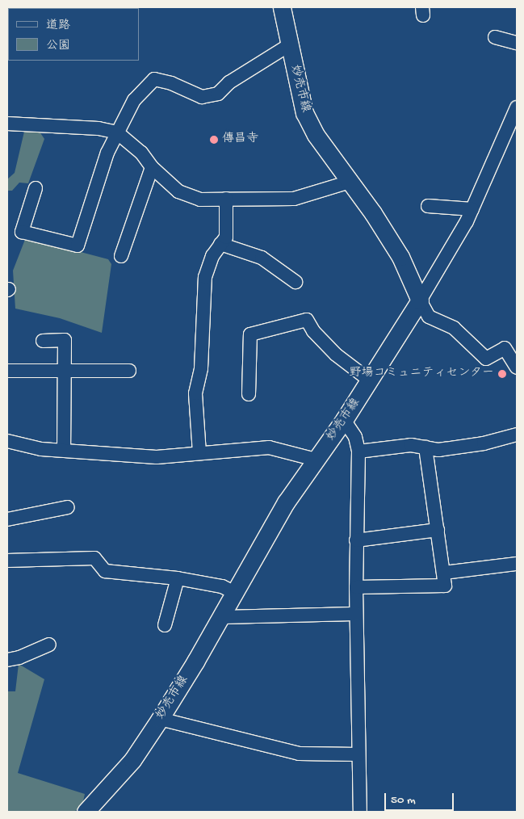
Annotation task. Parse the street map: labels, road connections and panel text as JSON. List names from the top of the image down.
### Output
{
  "streets": {
    "main road": ["妙売市線"]
  },
  "places": ["傳昌寺", "野場コミュニティセンター"],
  "legend": ["道路", "公園"],
  "scale_bar": "50 m"
}
